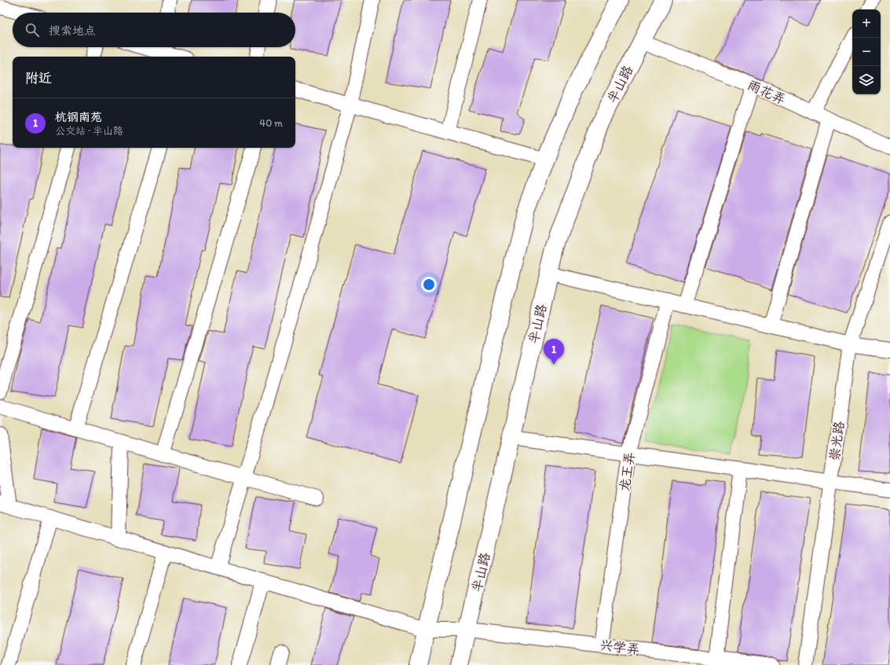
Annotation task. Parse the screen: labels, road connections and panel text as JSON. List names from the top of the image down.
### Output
{
  "streets": {
    "main road": ["半山路"],
    "lane": [
      "雨花弄",
      "崇光路",
      "龙王弄",
      "兴学弄"
    ]
  },
  "crossings": [
    ["半山路", "雨花弄"],
    ["半山路", "兴学弄"],
    ["龙王弄", "兴学弄"]
  ],
  "page": {
    "map_buttons": ["+", "−"],
    "search": "搜索地点",
    "heading": "附近",
    "list": [
      {
        "mark": "1",
        "name": "杭钢南苑",
        "note": "公交站 · 半山路",
        "value": "40 m"
      }
    ],
    "pins": "1"
  }
}
